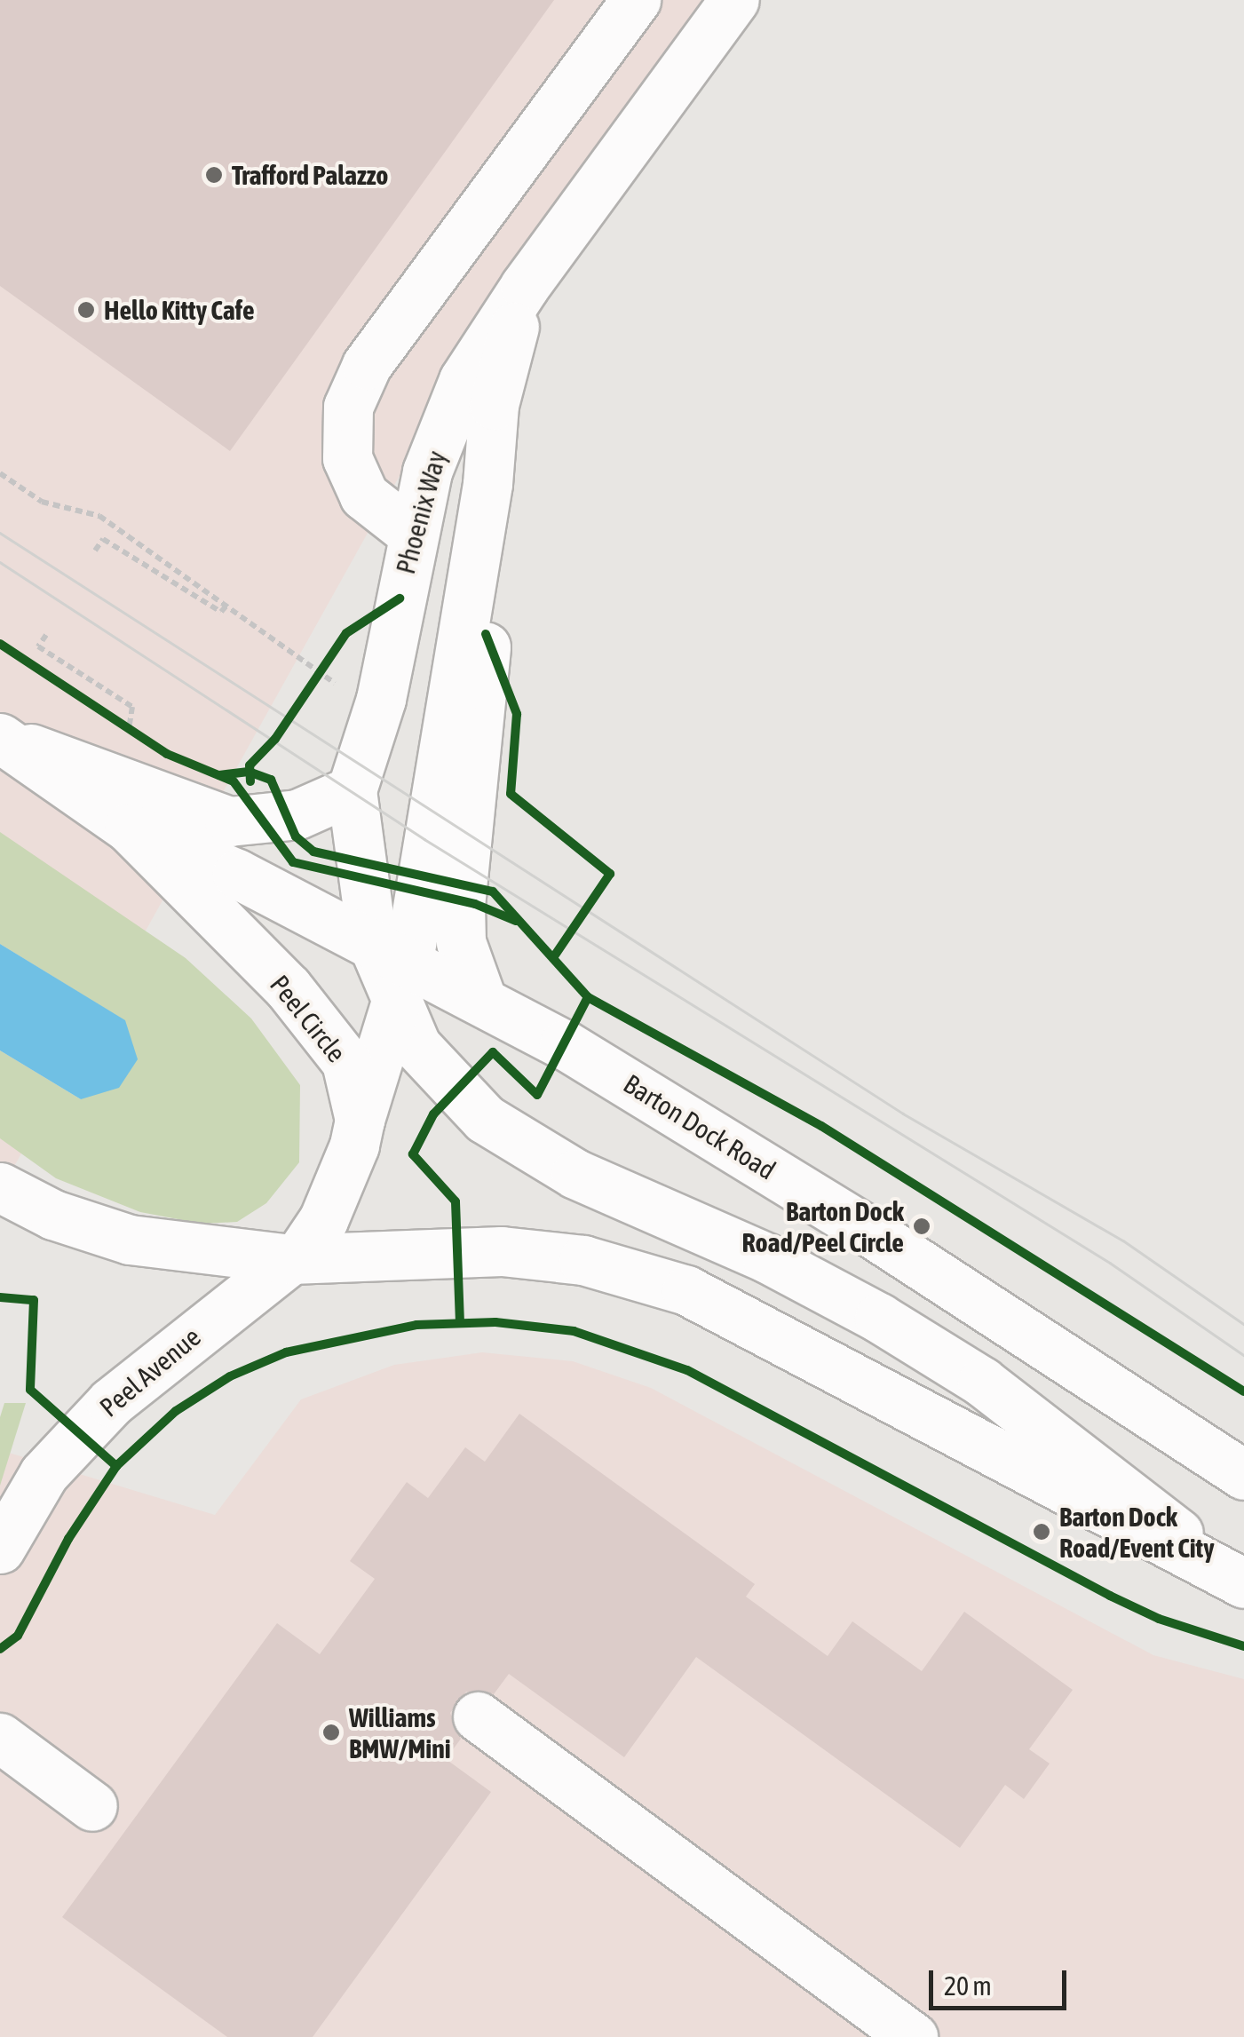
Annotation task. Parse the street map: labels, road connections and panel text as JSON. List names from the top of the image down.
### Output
{
  "streets": {
    "street": [
      "Phoenix Way",
      "Peel Circle",
      "Barton Dock Road",
      "Peel Avenue"
    ]
  },
  "crossings": [
    ["Peel Circle", "Barton Dock Road"],
    ["Peel Circle", "Peel Avenue"]
  ],
  "places": [
    "Trafford Palazzo",
    "Hello Kitty Cafe",
    "Barton Dock Road/Peel Circle",
    "Barton Dock Road/Event City",
    "Williams BMW/Mini"
  ],
  "scale_bar": "20 m"
}
